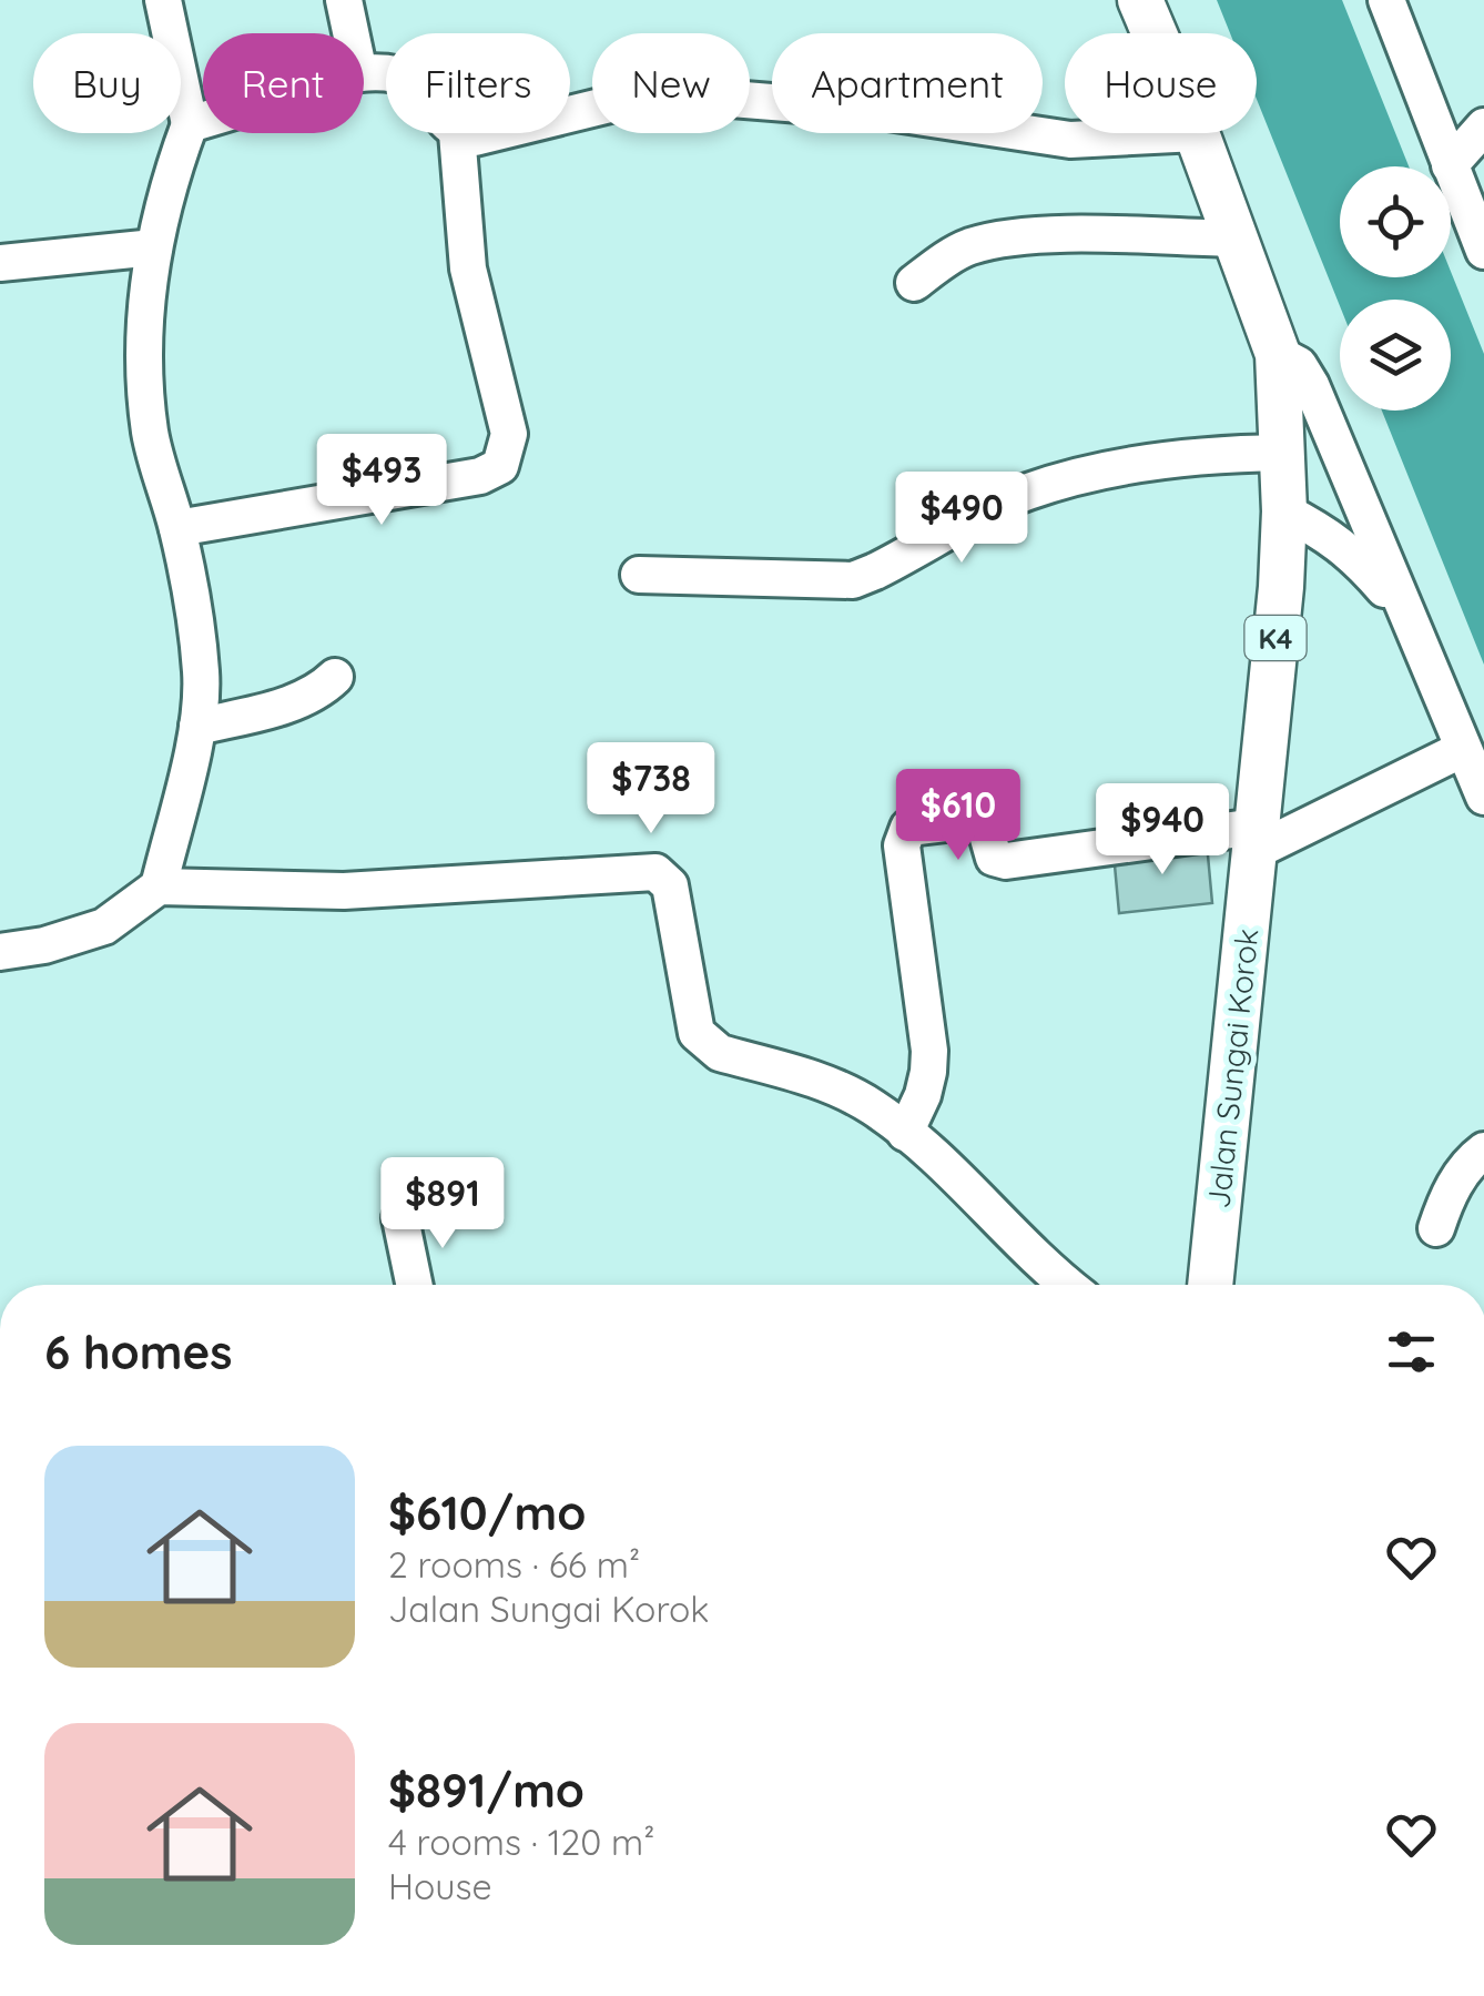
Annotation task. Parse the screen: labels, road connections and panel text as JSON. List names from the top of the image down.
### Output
{
  "streets": {
    "main road": ["K4", "Jalan Sungai Korok"]
  },
  "page": {
    "chip": [
      "Buy",
      "Rent",
      "Filters",
      "New",
      "Apartment",
      "House"
    ],
    "price": [
      "$493",
      "$490",
      "$738",
      "$610",
      "$940",
      "$891"
    ],
    "heading": "6 homes",
    "list": [
      {
        "name": "$610/mo",
        "note": "2 rooms · 66 m² · Jalan Sungai Korok"
      },
      {
        "name": "$891/mo",
        "note": "4 rooms · 120 m² · House"
      }
    ]
  }
}
